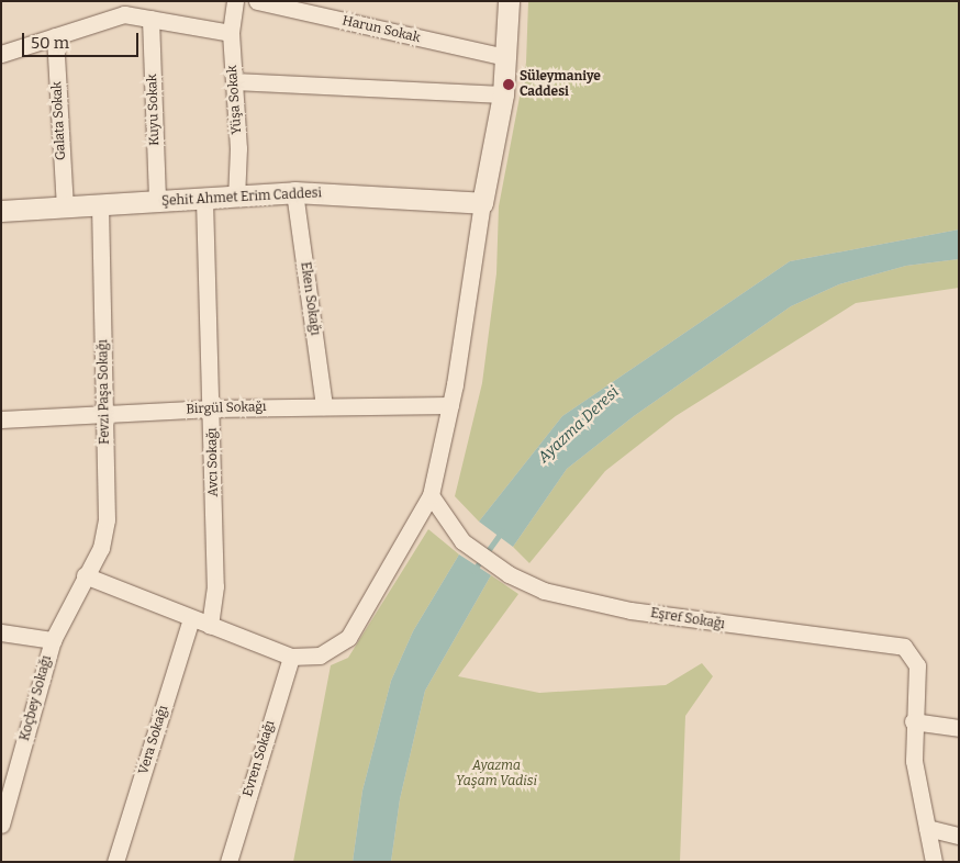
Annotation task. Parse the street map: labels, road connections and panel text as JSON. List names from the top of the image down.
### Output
{
  "streets": {
    "street": [
      "Harun Sokak",
      "Yüşa Sokak",
      "Kuyu Sokak",
      "Galata Sokak",
      "Şehit Ahmet Erim Caddesi",
      "Eken Sokağı",
      "Fevzi Paşa Sokağı",
      "Birgül Sokağı",
      "Avcı Sokağı",
      "Eşref Sokağı",
      "Koçbey Sokağı",
      "Vera Sokağı",
      "Evren Sokağı"
    ]
  },
  "crossings": [
    ["Yüşa Sokak", "Şehit Ahmet Erim Caddesi"],
    ["Kuyu Sokak", "Şehit Ahmet Erim Caddesi"],
    ["Galata Sokak", "Şehit Ahmet Erim Caddesi"],
    ["Şehit Ahmet Erim Caddesi", "Eken Sokağı"],
    ["Şehit Ahmet Erim Caddesi", "Fevzi Paşa Sokağı"],
    ["Şehit Ahmet Erim Caddesi", "Avcı Sokağı"],
    ["Eken Sokağı", "Birgül Sokağı"],
    ["Fevzi Paşa Sokağı", "Birgül Sokağı"],
    ["Fevzi Paşa Sokağı", "Koçbey Sokağı"],
    ["Birgül Sokağı", "Avcı Sokağı"]
  ],
  "water": ["Ayazma Deresi"],
  "parks": ["Ayazma Yaşam Vadisi"],
  "places": ["Süleymaniye Caddesi"],
  "scale_bar": "50 m"
}
